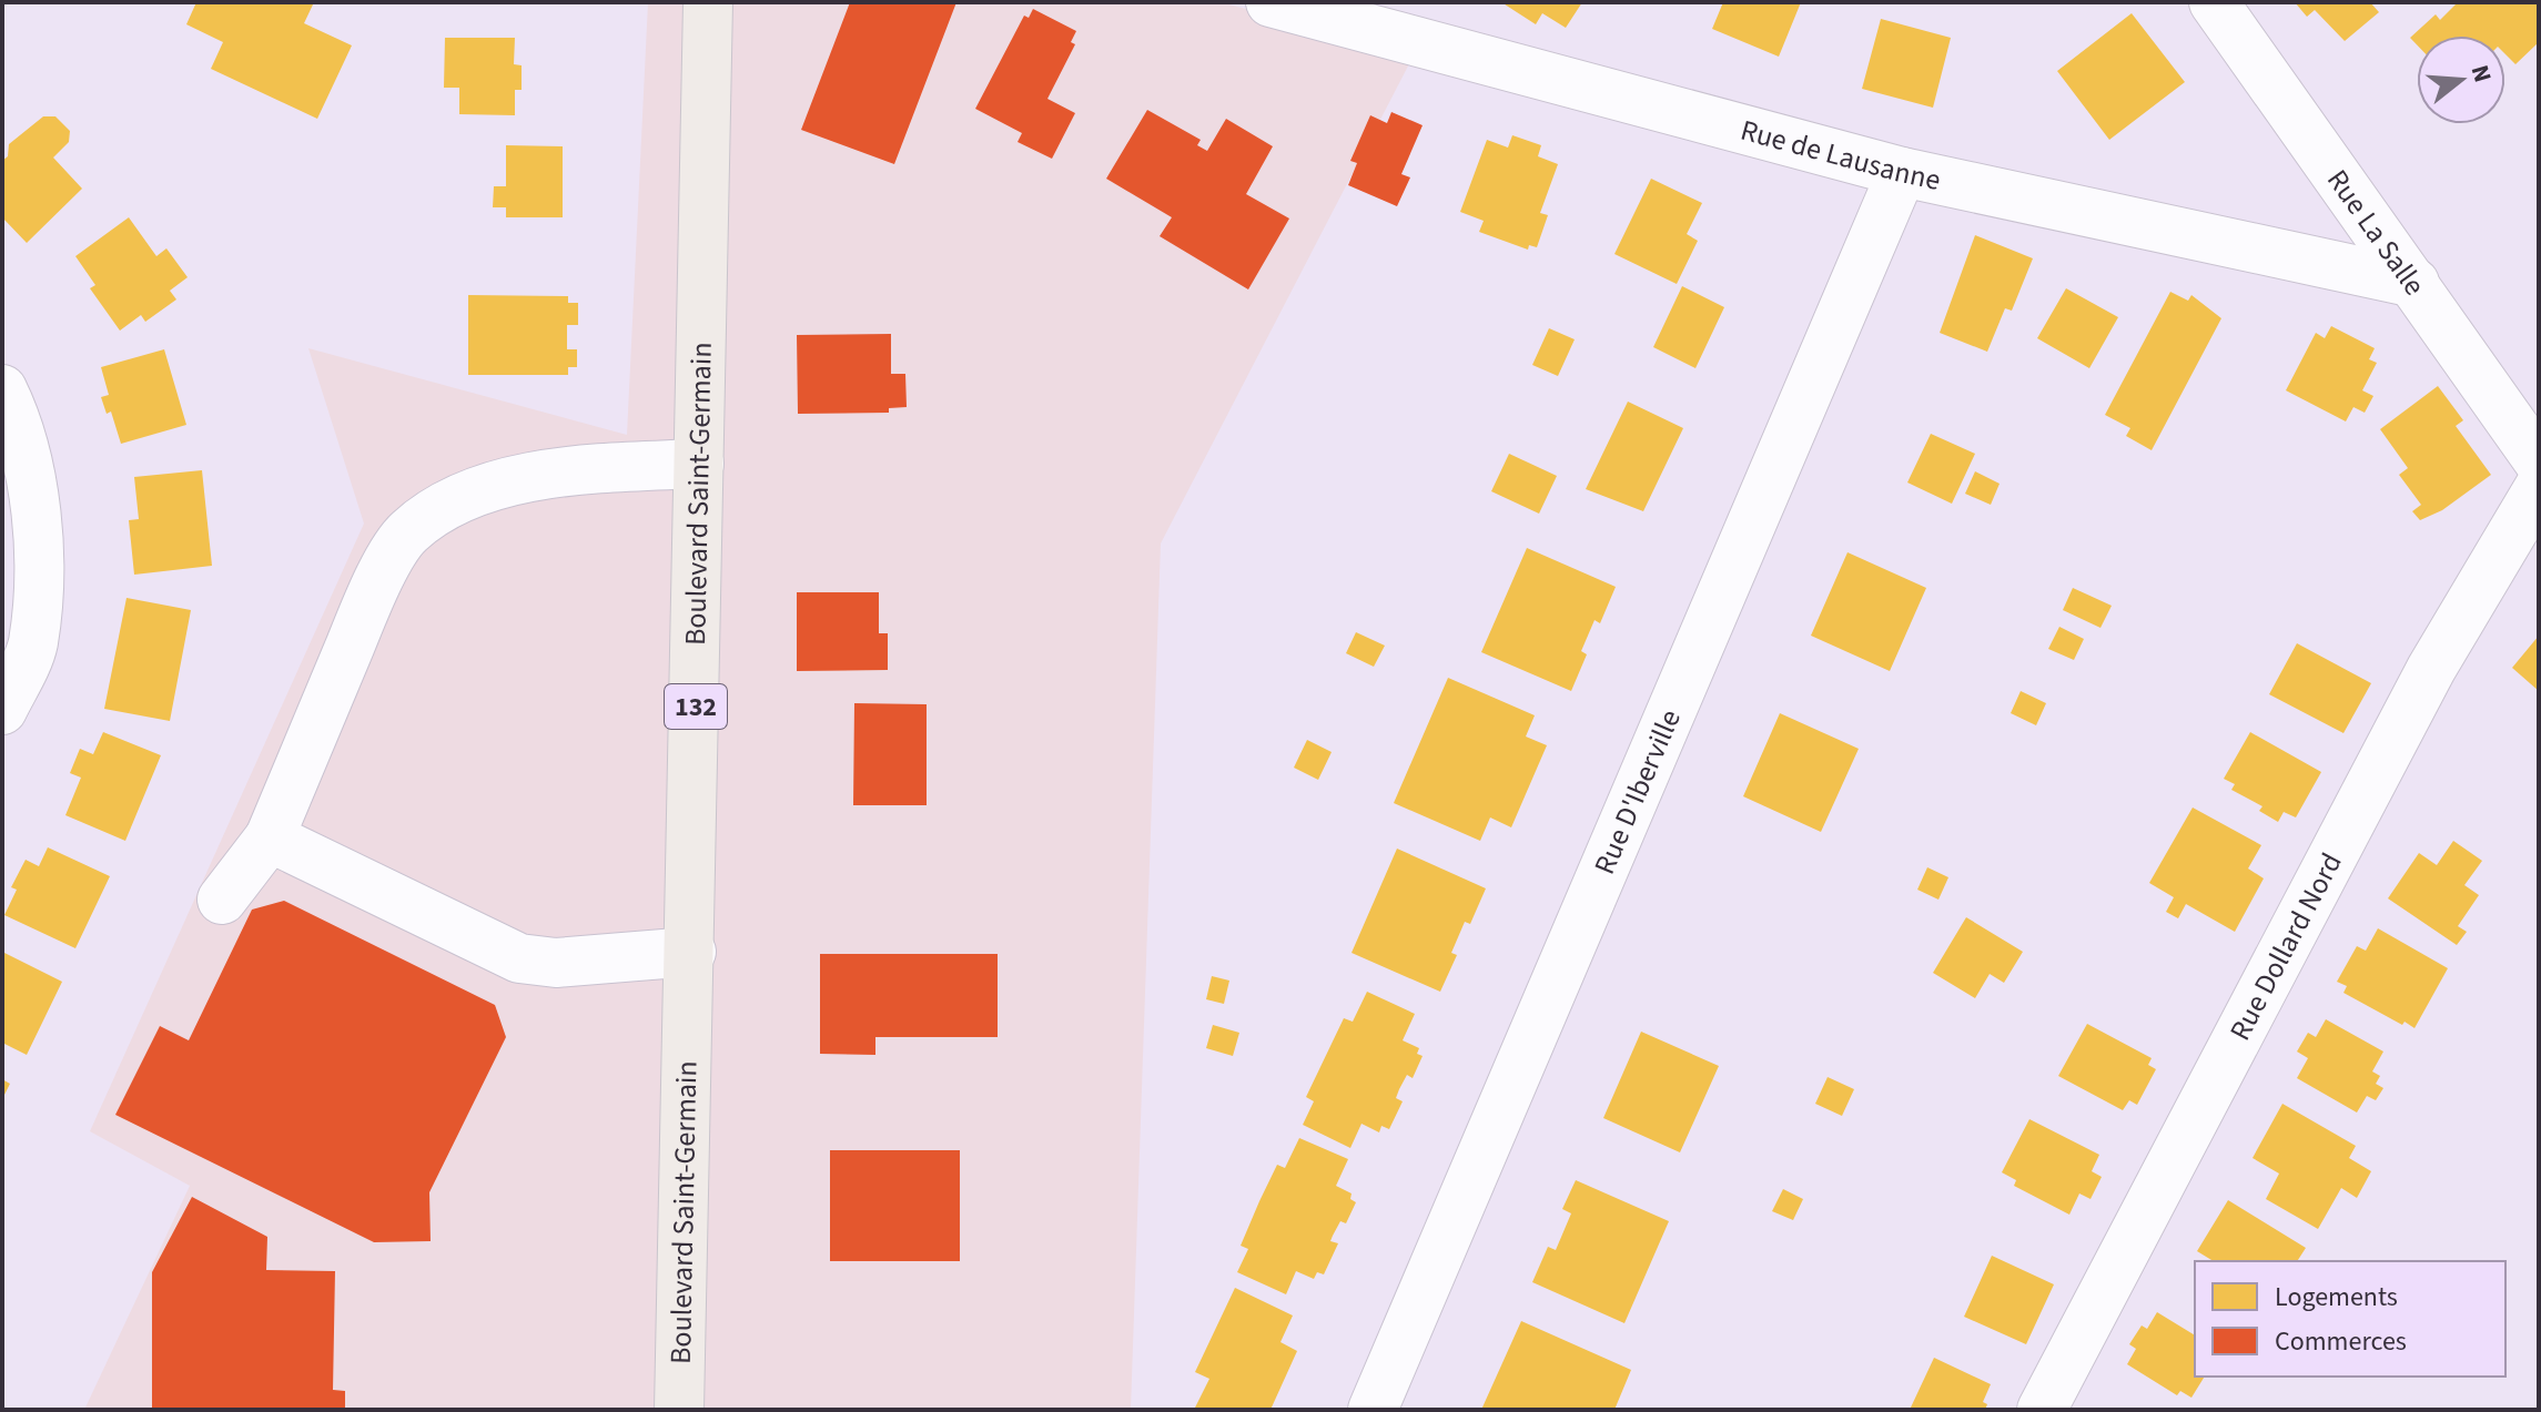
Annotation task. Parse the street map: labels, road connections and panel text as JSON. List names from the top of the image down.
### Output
{
  "streets": {
    "main road": ["Boulevard Saint-Germain", "132"],
    "street": [
      "Rue de Lausanne",
      "Rue La Salle",
      "Rue D'Iberville",
      "Rue Dollard Nord"
    ]
  },
  "crossings": [
    ["Rue de Lausanne", "Rue La Salle"],
    ["Rue de Lausanne", "Rue D'Iberville"]
  ],
  "legend": ["Logements", "Commerces"],
  "north": "right"
}
